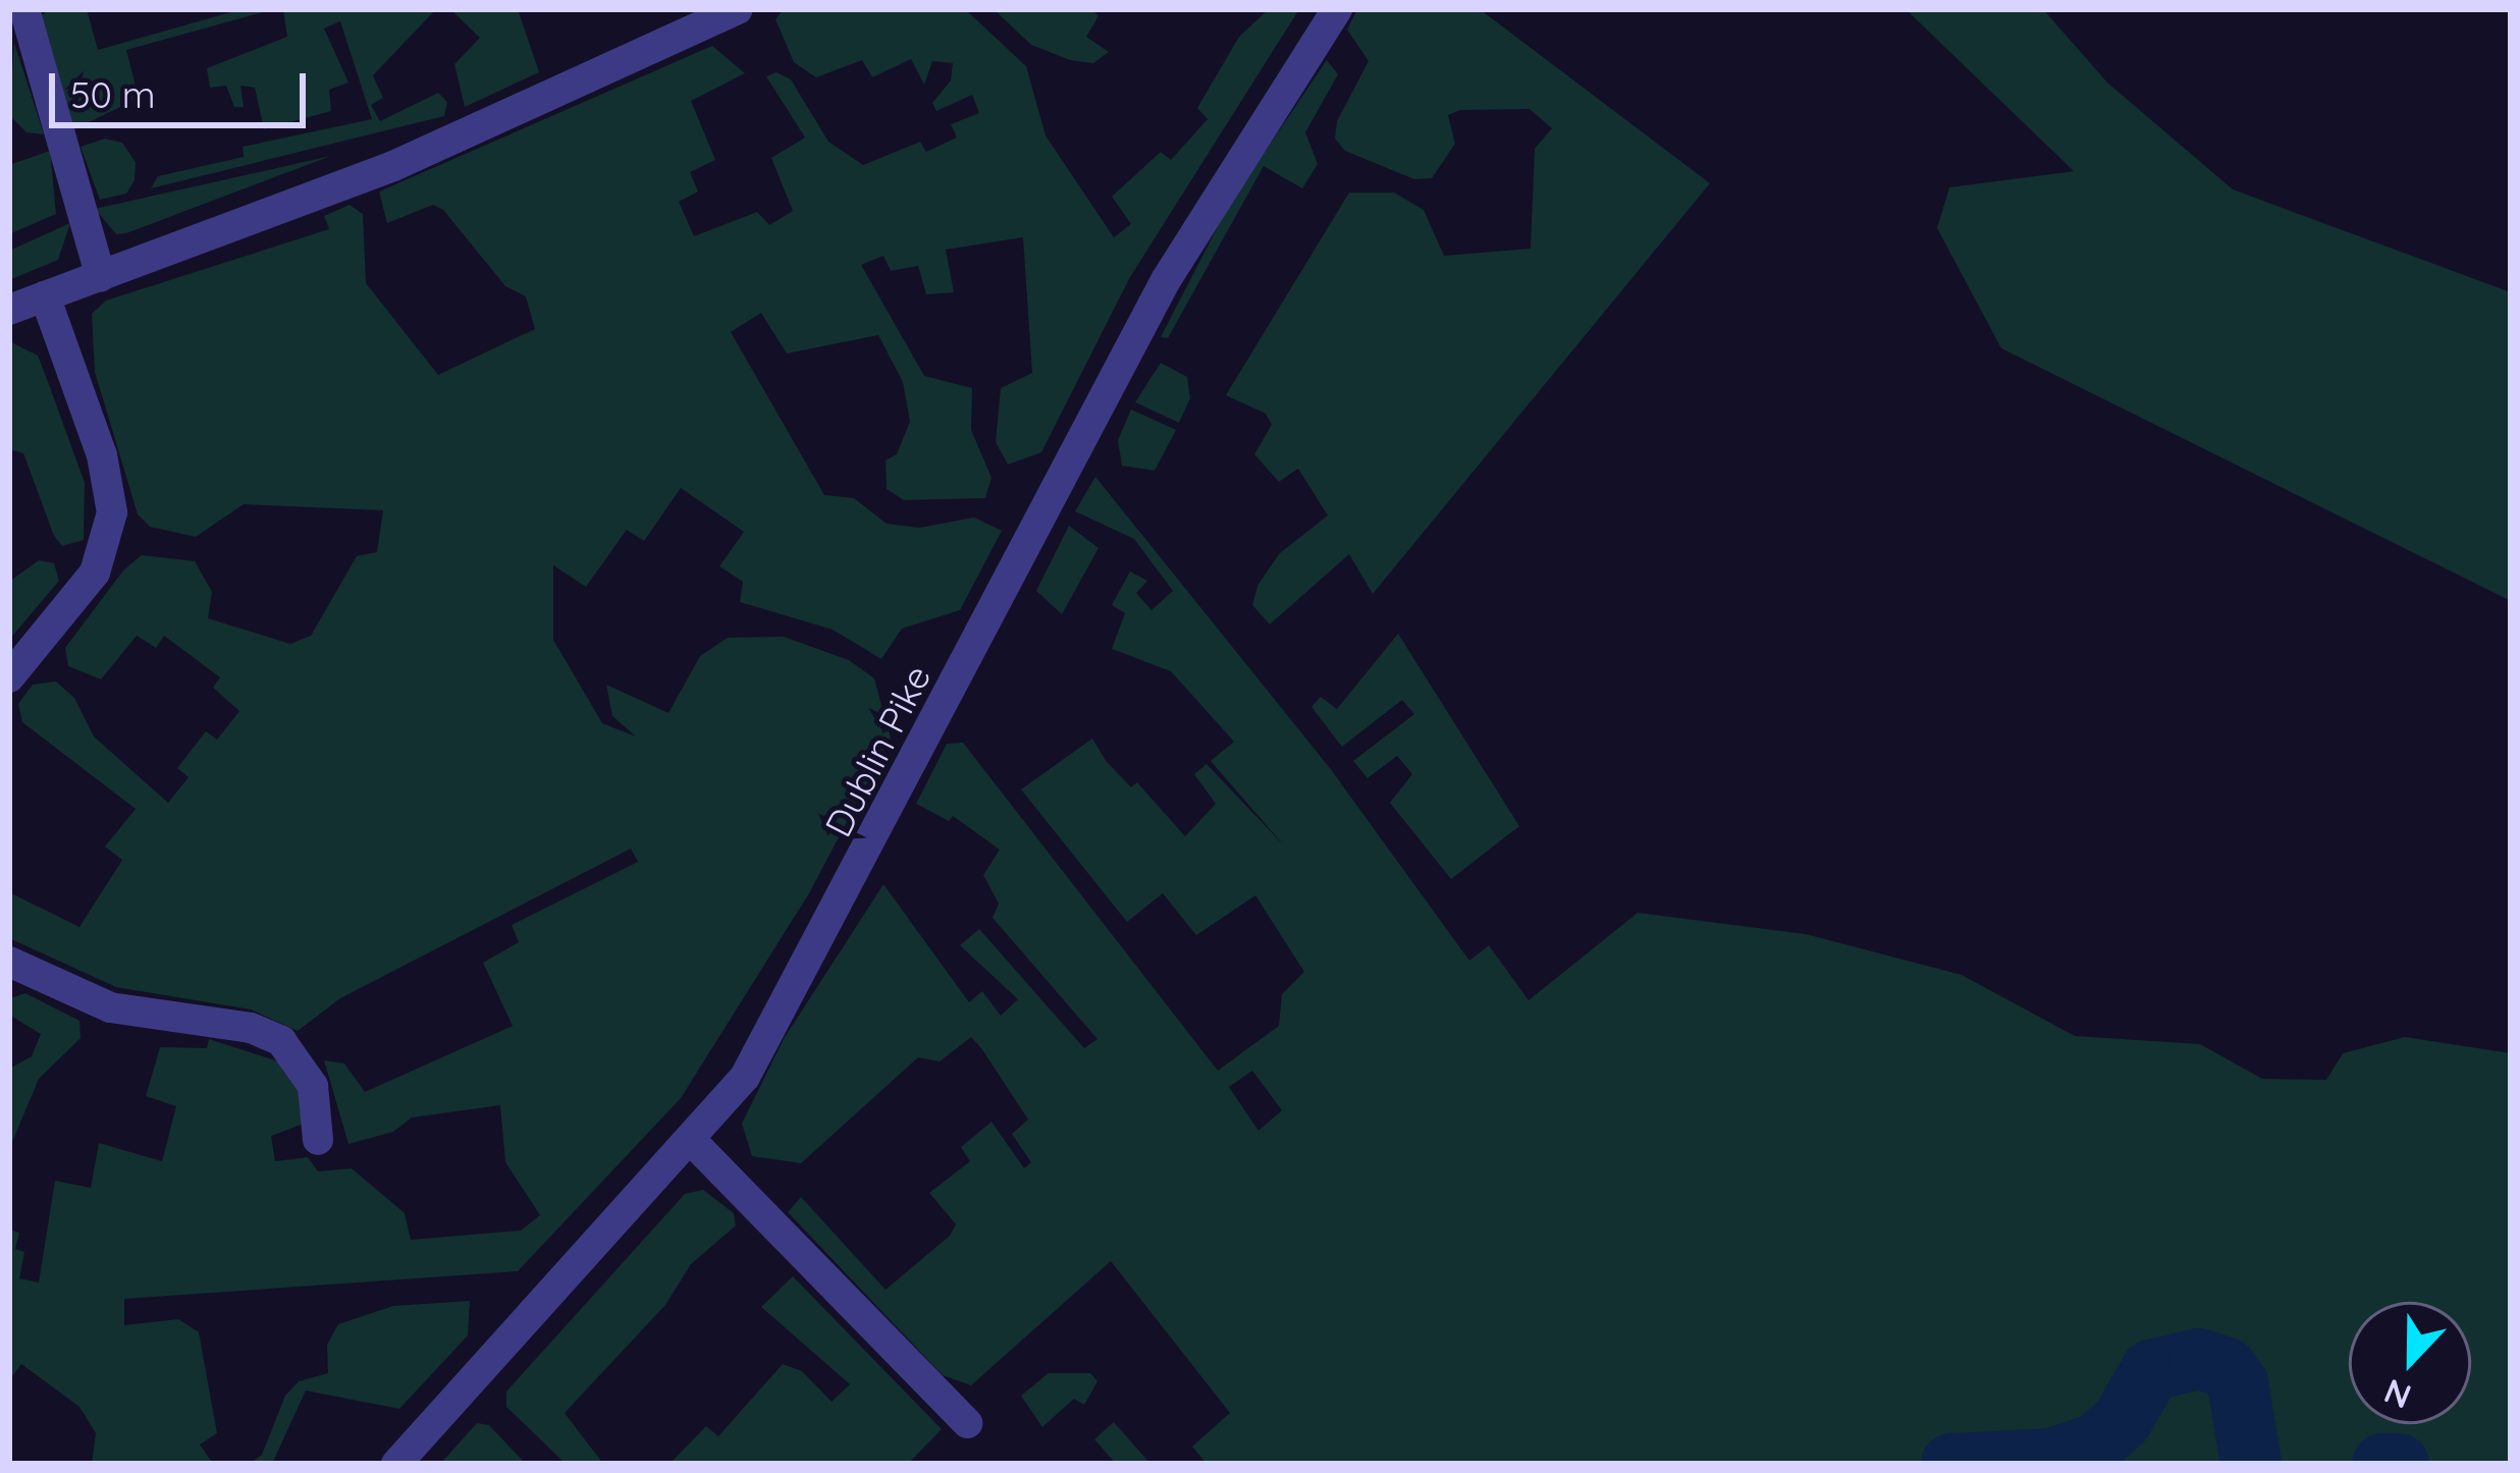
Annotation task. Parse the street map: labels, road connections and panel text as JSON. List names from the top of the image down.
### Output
{
  "streets": {
    "street": ["Dublin Pike"]
  },
  "scale_bar": "50 m",
  "north": "bottom"
}
